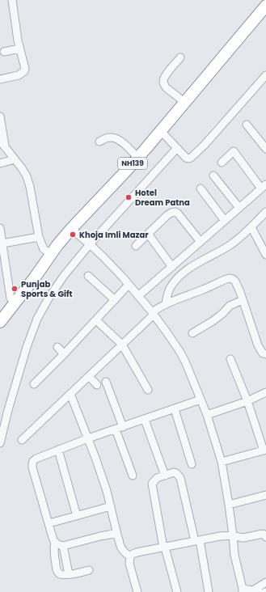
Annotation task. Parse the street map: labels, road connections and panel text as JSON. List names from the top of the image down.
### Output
{
  "streets": {
    "highway": ["NH139"]
  },
  "places": ["Hotel Dream Patna", "Khoja Imli Mazar", "Punjab Sports & Gift"]
}
